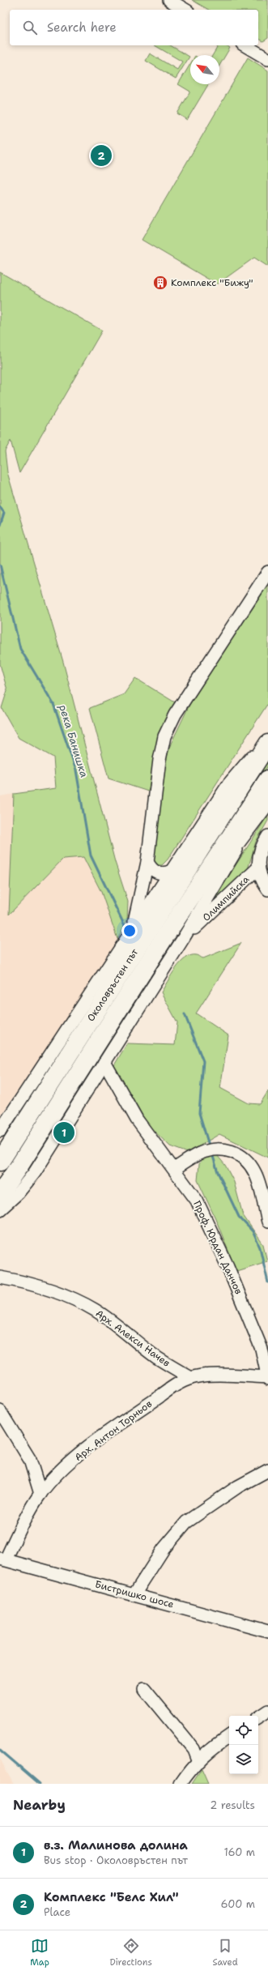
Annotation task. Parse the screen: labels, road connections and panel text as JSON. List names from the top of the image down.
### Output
{
  "streets": {
    "highway": ["Околовръстен път"],
    "street": [
      "Олимпийска",
      "Проф. Юрдан Данчов",
      "Арх. Алекси Начев",
      "Арх. Антон Торньов",
      "Бистришко шосе"
    ]
  },
  "crossings": [
    ["Проф. Юрдан Данчов", "Арх. Антон Торньов"],
    ["Арх. Алекси Начев", "Арх. Антон Торньов"],
    ["Арх. Антон Торньов", "Бистришко шосе"]
  ],
  "water": ["река Банишка"],
  "places": {
    "building": ["Комплекс \"Бижу\""]
  },
  "north": "top left",
  "page": {
    "search": "Search here",
    "pins": ["2", "1"],
    "heading": ["Nearby", "2 results"],
    "list": [
      {
        "mark": "1",
        "name": "в.з. Малинова долина",
        "note": "Bus stop · Околовръстен път",
        "value": "160 m"
      },
      {
        "mark": "2",
        "name": "Комплекс \"Белс Хил\"",
        "note": "Place",
        "value": "600 m"
      }
    ],
    "nav": ["Map", "Directions", "Saved"]
  }
}
